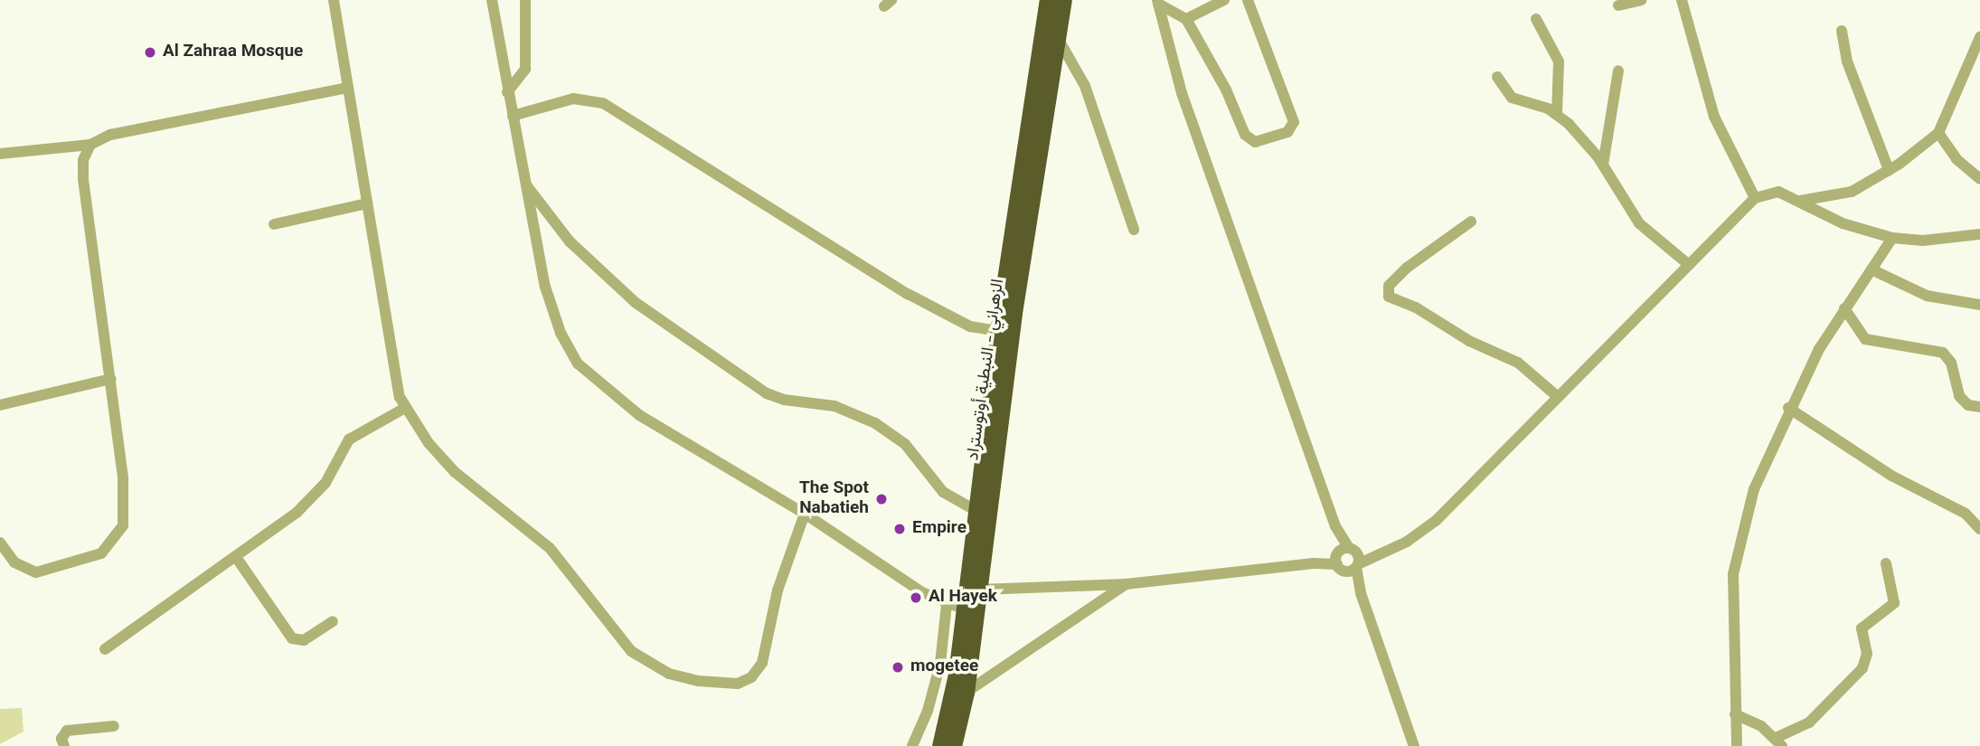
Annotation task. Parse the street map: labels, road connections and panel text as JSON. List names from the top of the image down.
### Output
{
  "streets": {
    "highway": ["الزهراني - النبطية أوتوستراد"]
  },
  "places": [
    "Al Zahraa Mosque",
    "The Spot Nabatieh",
    "Empire",
    "Al Hayek",
    "mogetee"
  ]
}
